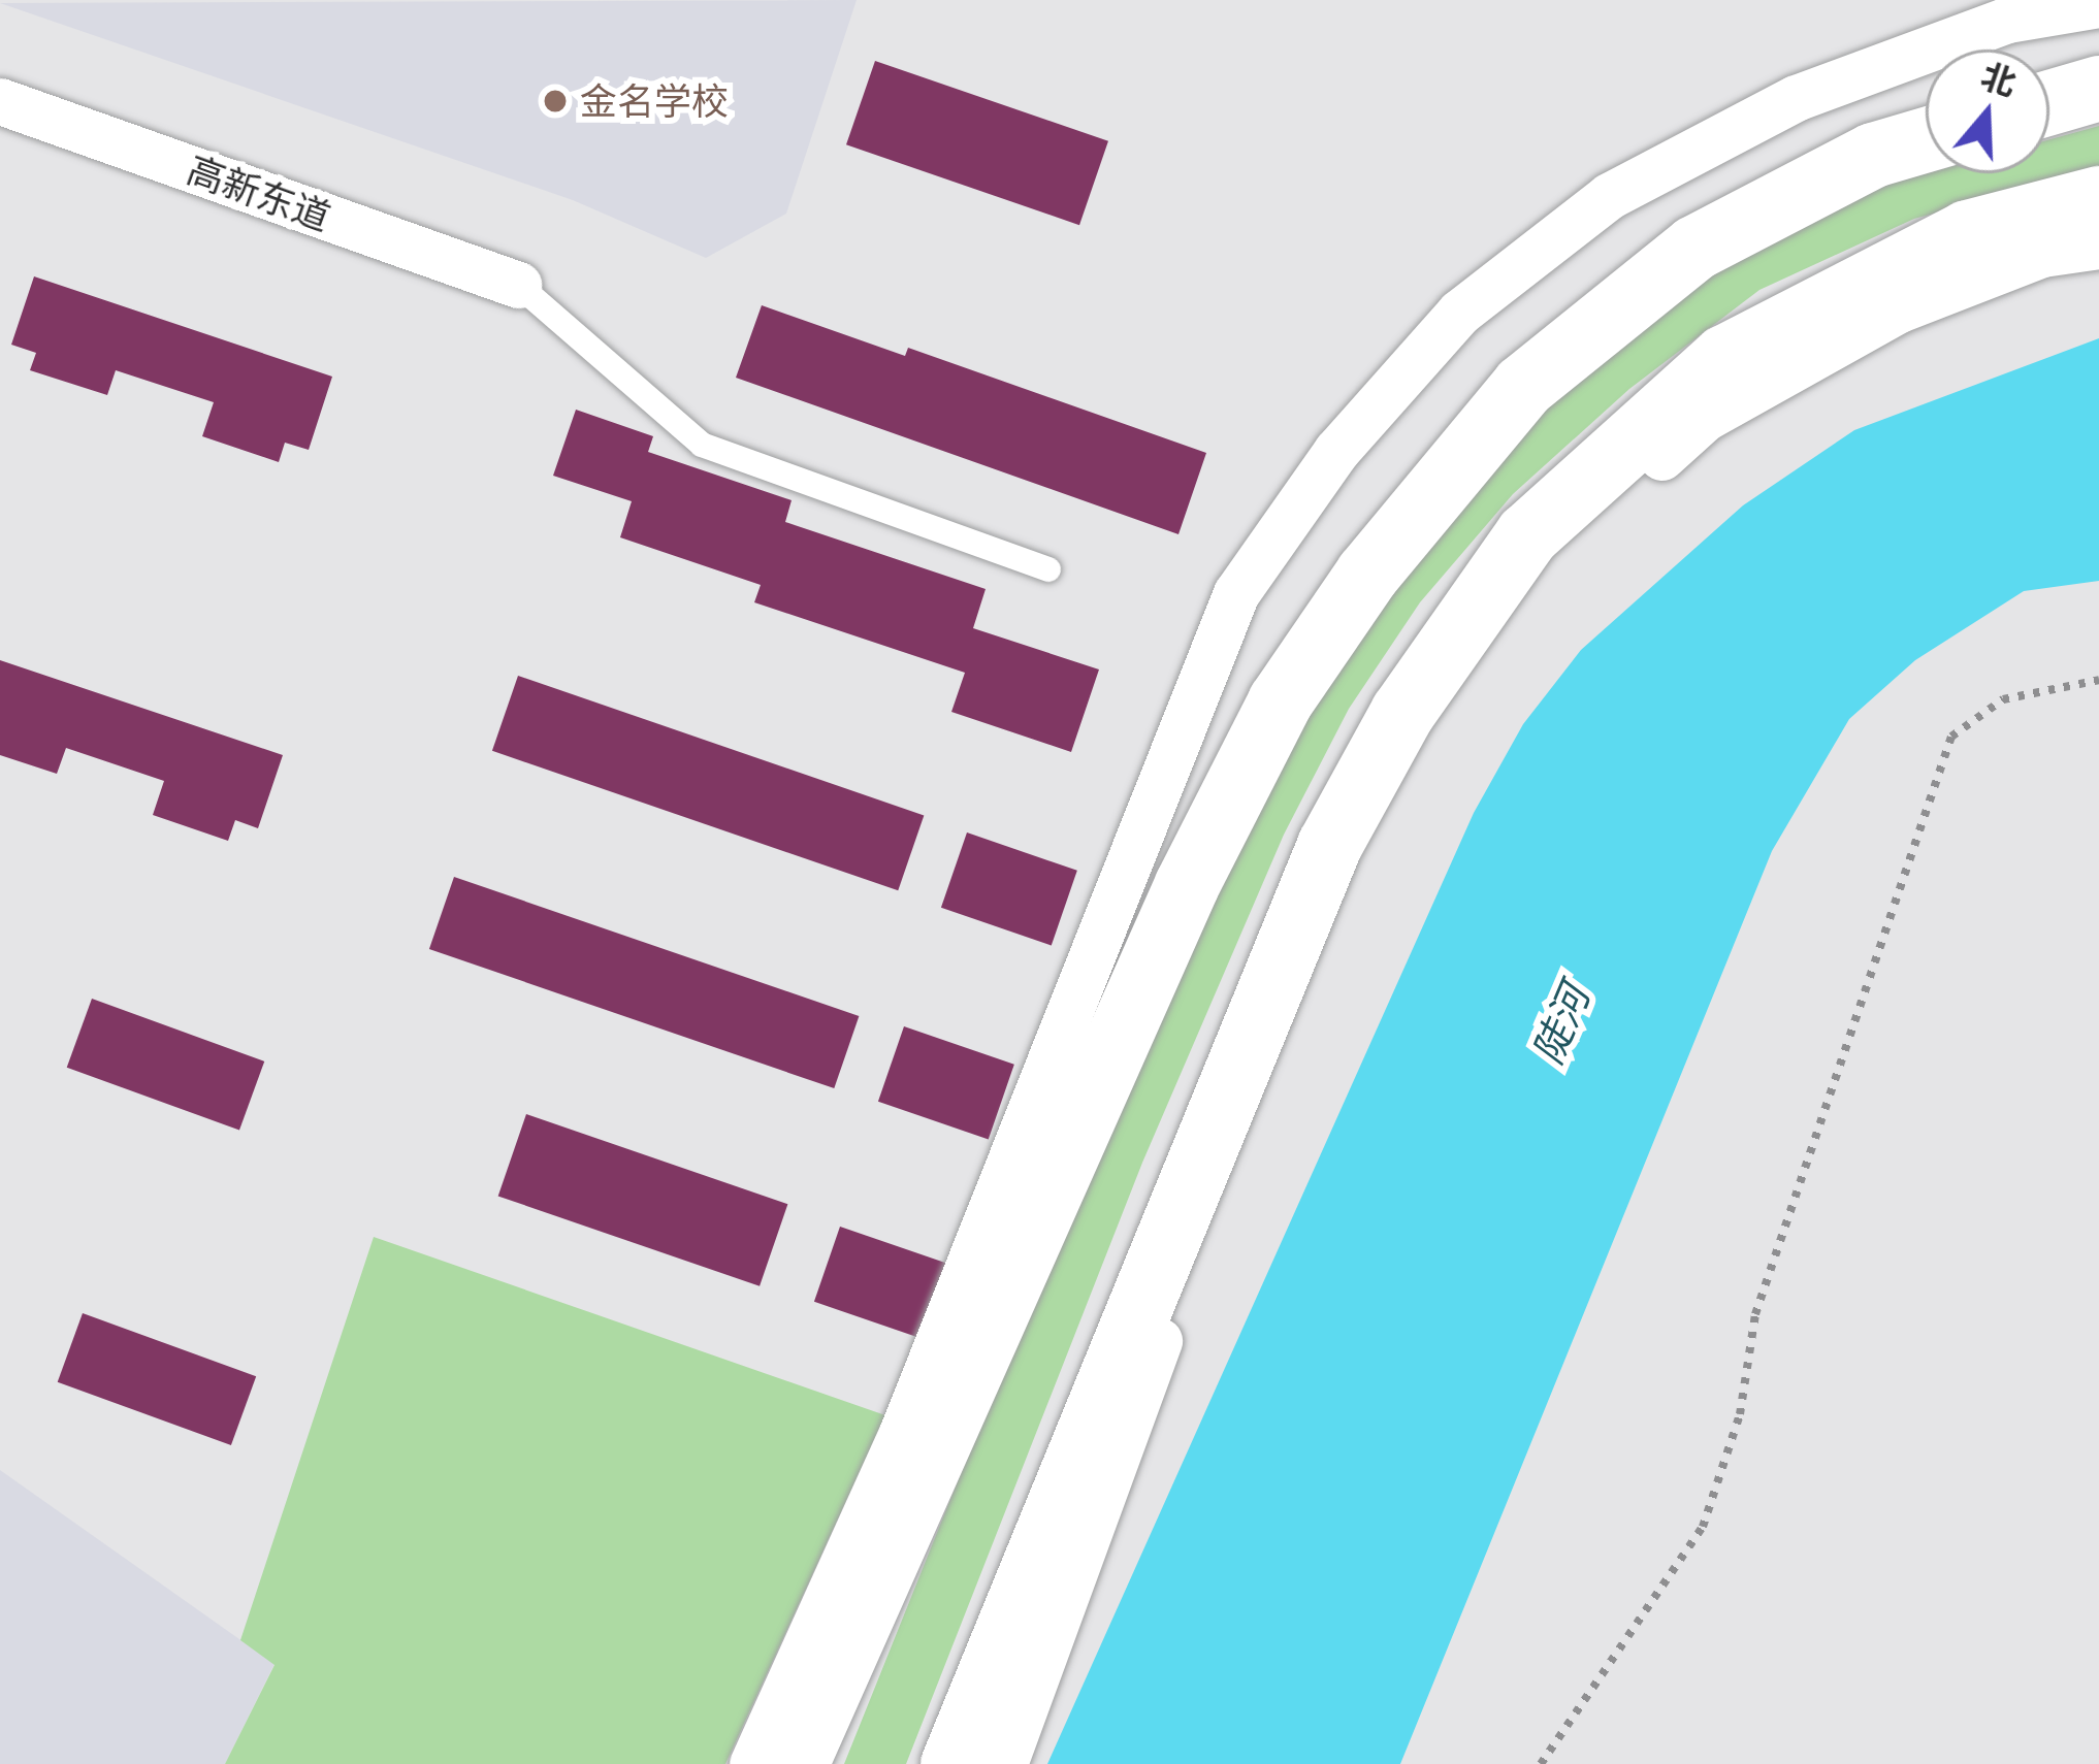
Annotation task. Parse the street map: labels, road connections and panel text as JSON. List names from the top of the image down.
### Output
{
  "streets": {
    "street": ["高新东道"]
  },
  "water": ["陡河"],
  "places": ["金名学校"],
  "north": "top"
}
